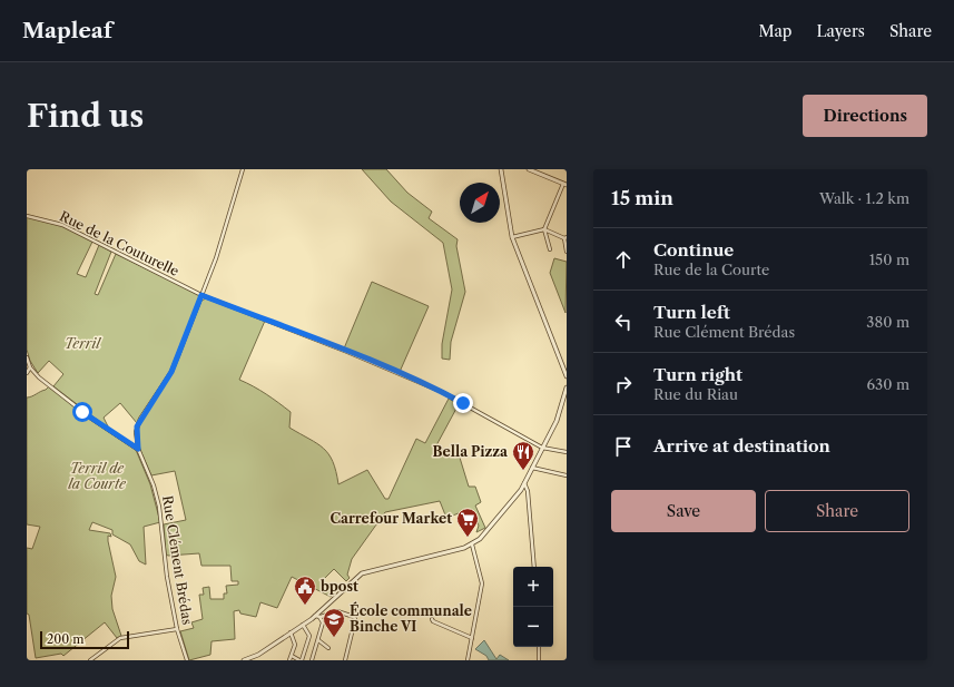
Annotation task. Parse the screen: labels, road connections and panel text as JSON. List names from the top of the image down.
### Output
{
  "streets": {
    "street": ["Rue de la Couturelle", "Rue Clément Brédas"]
  },
  "crossings": [
    ["Rue de la Couturelle", "Rue Clément Brédas"]
  ],
  "parks": ["Terril", "Terril de la Courte"],
  "places": {
    "restaurant": ["Bella Pizza"],
    "supermarket": ["Carrefour Market"],
    "public building": ["bpost"],
    "school or university": ["École communale Binche VI"]
  },
  "scale_bar": "200 m",
  "north": "top right",
  "page": {
    "header": "Mapleaf",
    "nav": ["Map", "Layers", "Share"],
    "buttons": [
      "Directions",
      ["Save", "Share"]
    ],
    "title": "Find us",
    "heading": ["15 min", "Walk · 1.2 km"],
    "list": [
      ["Continue", "Rue de la Courte", "150 m"],
      ["Turn left", "Rue Clément Brédas", "380 m"],
      ["Turn right", "Rue du Riau", "630 m"],
      "Arrive at destination"
    ],
    "map_buttons": ["+", "−"],
    "scale": "200 m"
  }
}
